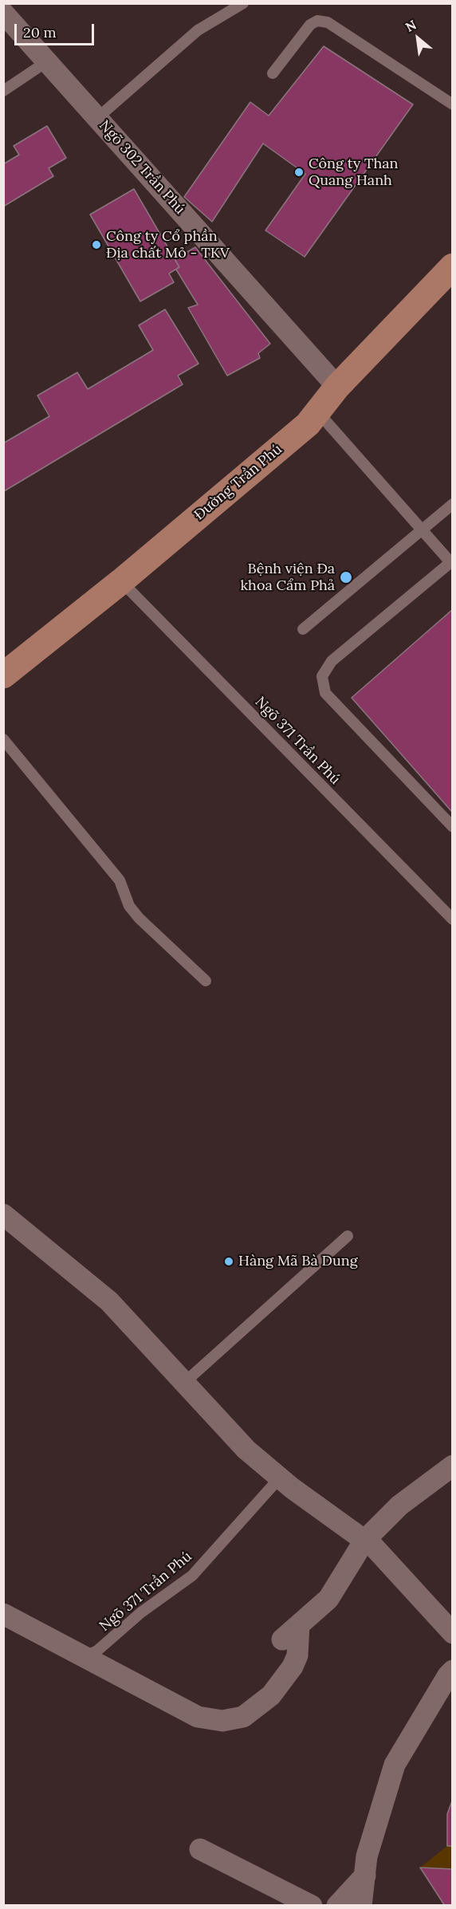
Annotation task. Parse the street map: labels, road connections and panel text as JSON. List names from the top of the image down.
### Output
{
  "streets": {
    "main road": ["Đường Trần Phú"],
    "street": ["Ngõ 302 Trần Phú"],
    "lane": ["Ngõ 371 Trần Phú"]
  },
  "crossings": [
    ["Ngõ 302 Trần Phú", "Đường Trần Phú"],
    ["Đường Trần Phú", "Ngõ 371 Trần Phú"]
  ],
  "places": [
    "Công ty Than Quang Hanh",
    "Công ty Cổ phần Địa chất Mỏ - TKV",
    "Bệnh viện Đa khoa Cẩm Phả",
    "Hàng Mã Bà Dung"
  ],
  "scale_bar": "20 m",
  "north": "top left"
}
